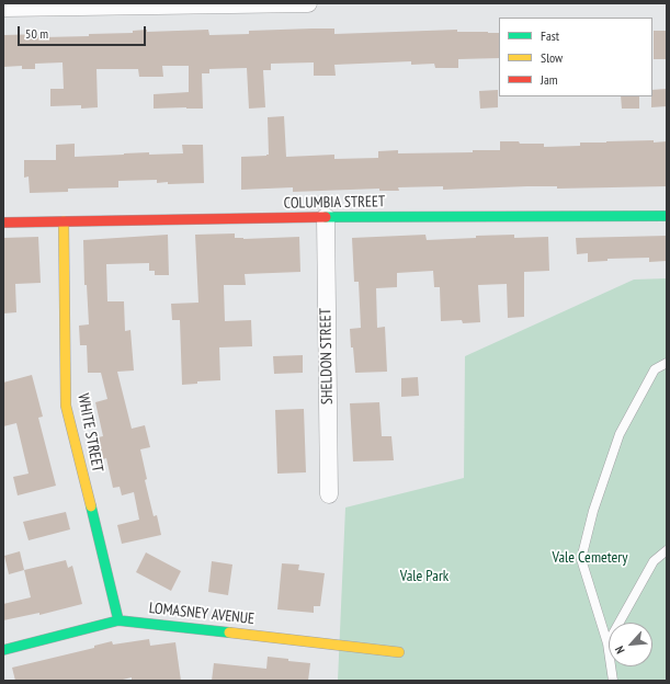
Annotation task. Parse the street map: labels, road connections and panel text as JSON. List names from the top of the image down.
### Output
{
  "streets": {
    "street": [
      "COLUMBIA STREET",
      "SHELDON STREET",
      "WHITE STREET",
      "LOMASNEY AVENUE"
    ]
  },
  "crossings": [
    ["COLUMBIA STREET", "SHELDON STREET"],
    ["COLUMBIA STREET", "WHITE STREET"],
    ["WHITE STREET", "LOMASNEY AVENUE"]
  ],
  "parks": ["Vale Cemetery", "Vale Park"],
  "legend": ["Fast", "Slow", "Jam"],
  "scale_bar": "50 m",
  "north": "bottom left"
}
